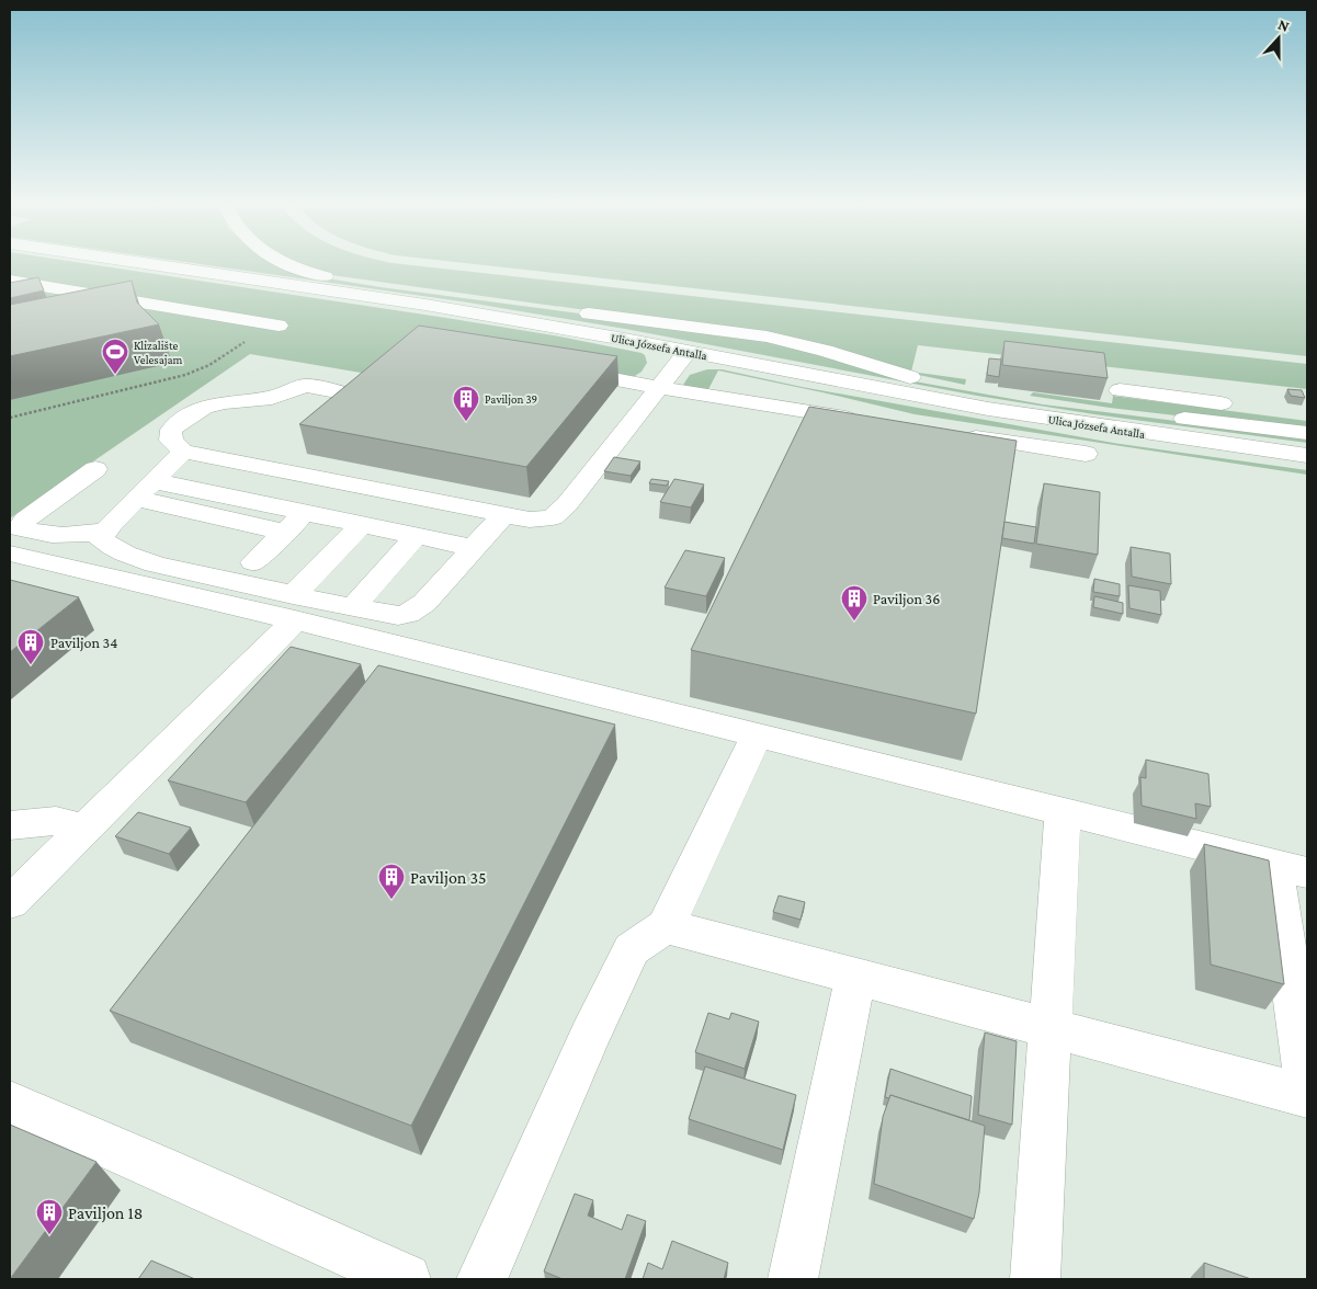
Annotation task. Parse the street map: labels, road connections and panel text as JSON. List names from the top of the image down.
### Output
{
  "streets": {
    "street": ["Ulica Józsefa Antalla"]
  },
  "places": {
    "sports": ["Klizalište Velesajam"],
    "building": [
      "Paviljon 39",
      "Paviljon 36",
      "Paviljon 34",
      "Paviljon 35",
      "Paviljon 18"
    ]
  },
  "north": "top"
}
